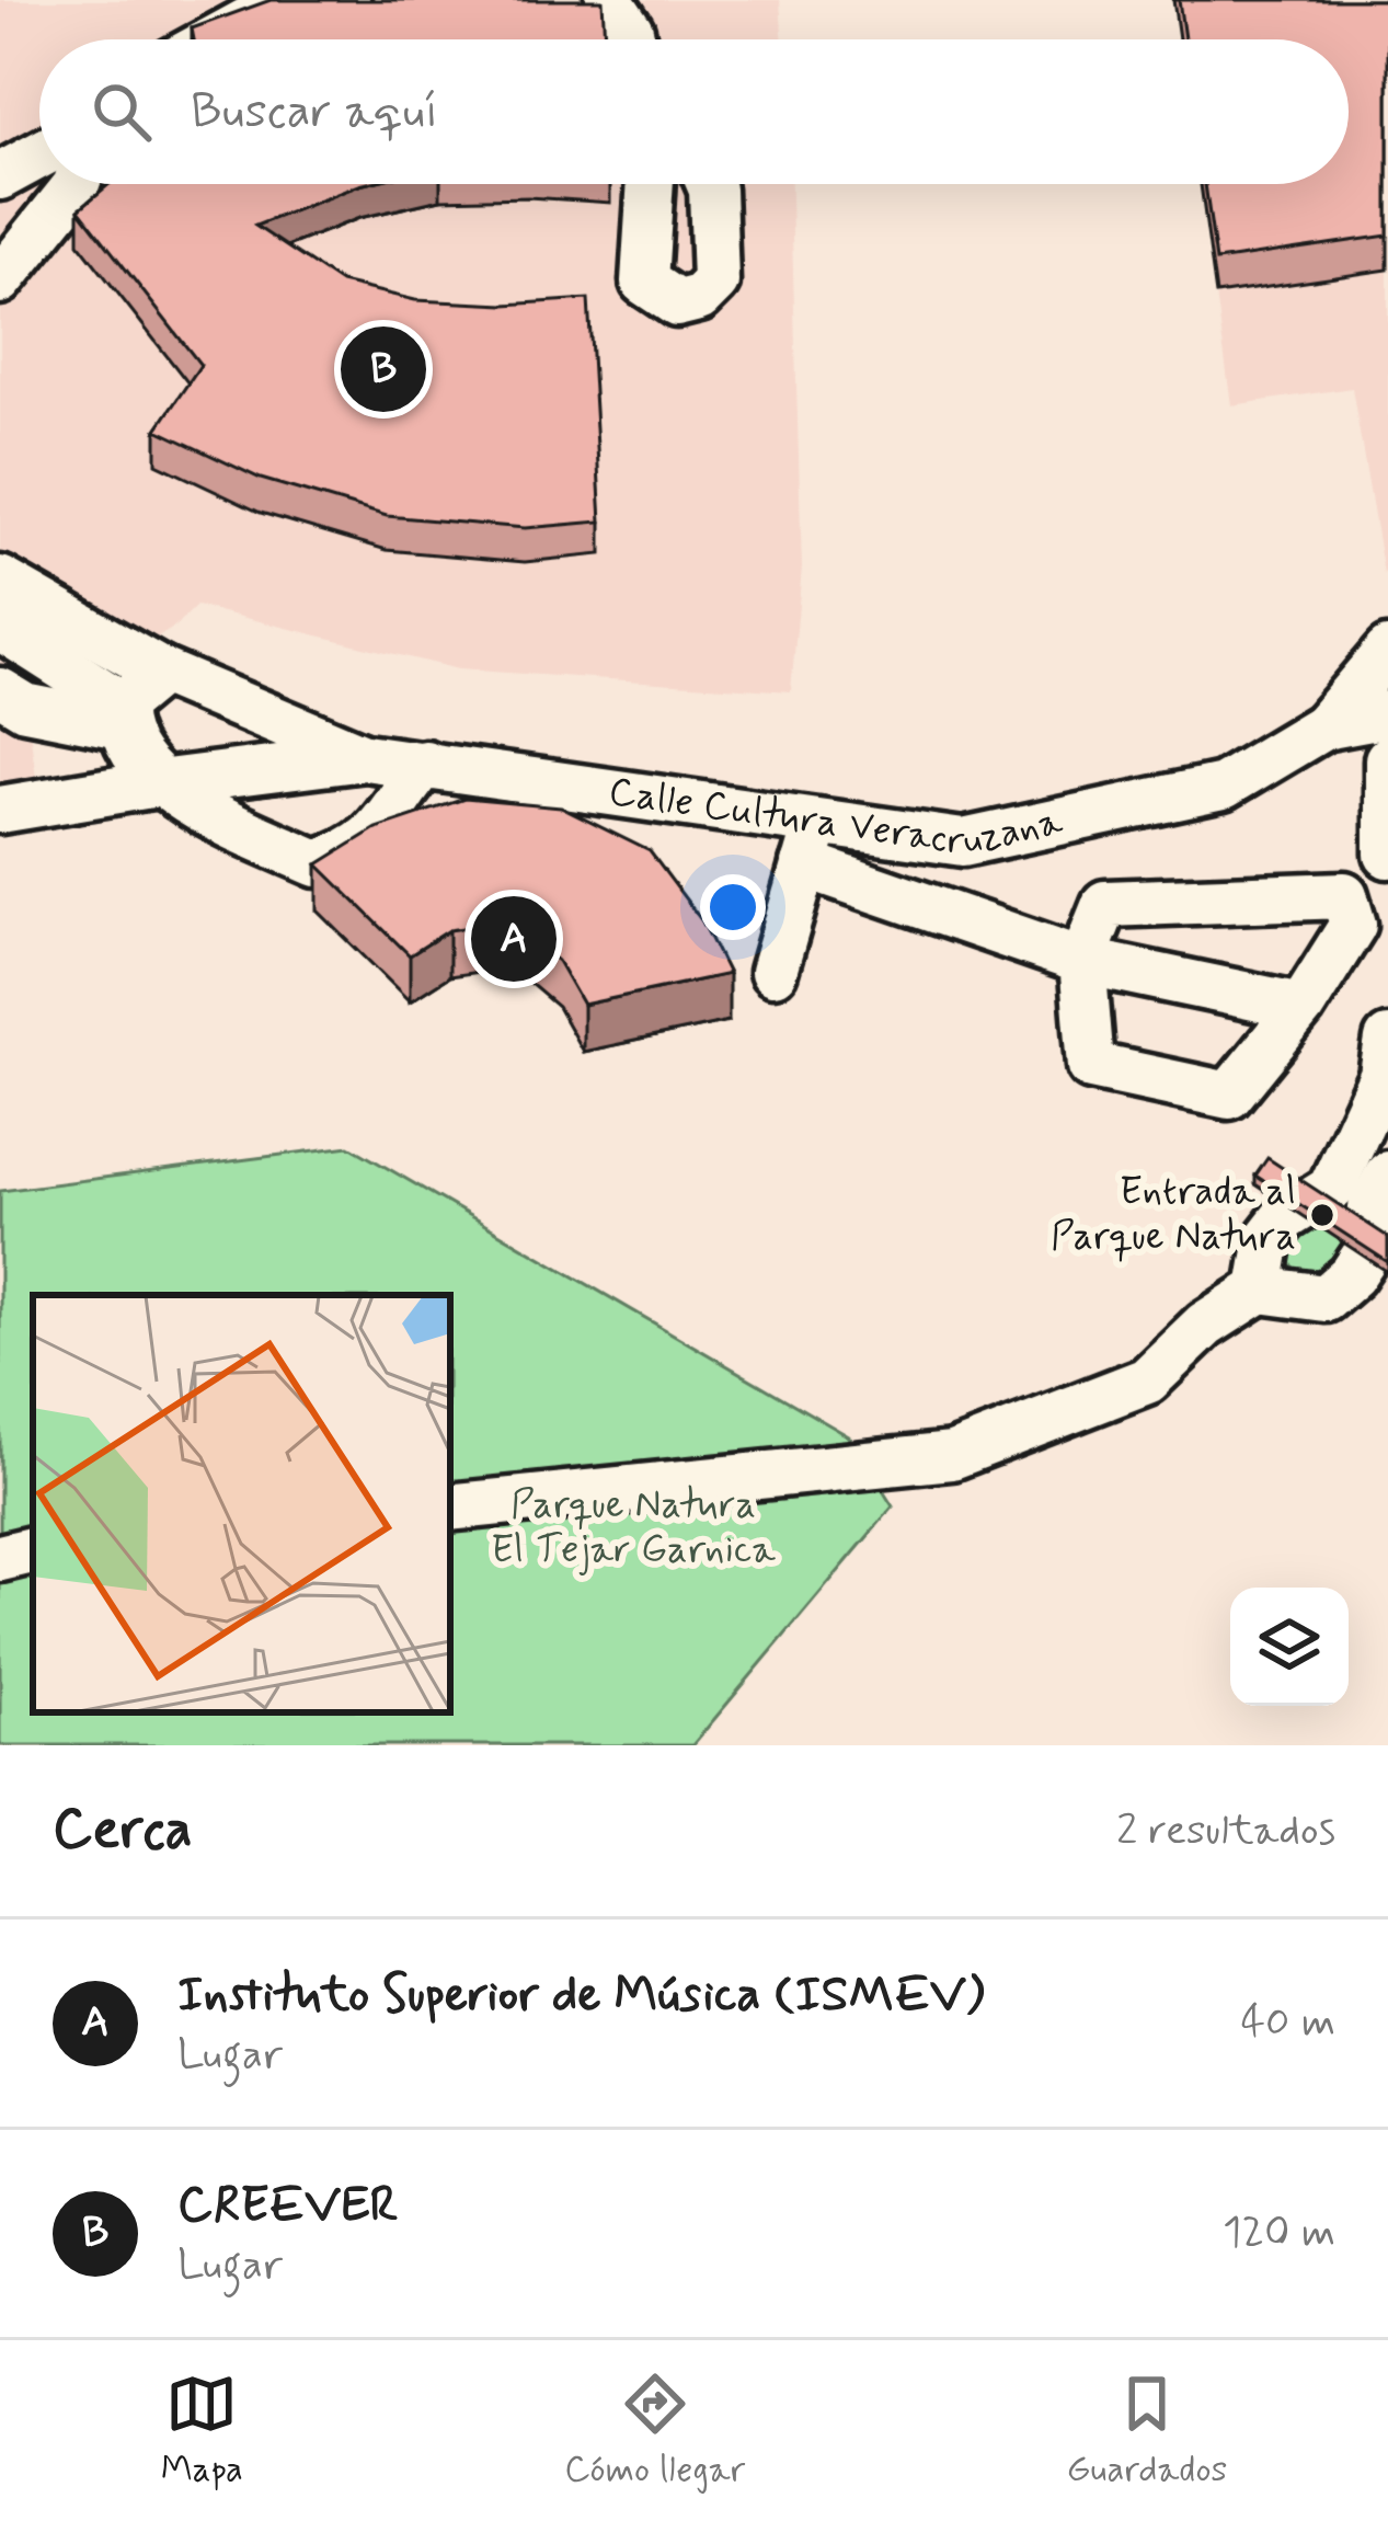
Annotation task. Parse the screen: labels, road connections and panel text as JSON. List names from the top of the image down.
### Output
{
  "streets": {
    "street": ["Calle Cultura Veracruzana"]
  },
  "parks": ["Parque Natura El Tejar Garnica"],
  "places": ["Entrada al Parque Natura"],
  "page": {
    "search": "Buscar aquí",
    "pins": ["B", "A"],
    "heading": ["Cerca", "2 resultados"],
    "list": [
      {
        "mark": "A",
        "name": "Instituto Superior de Música (ISMEV)",
        "note": "Lugar",
        "value": "40 m"
      },
      {
        "mark": "B",
        "name": "CREEVER",
        "note": "Lugar",
        "value": "120 m"
      }
    ],
    "nav": ["Mapa", "Cómo llegar", "Guardados"]
  }
}
